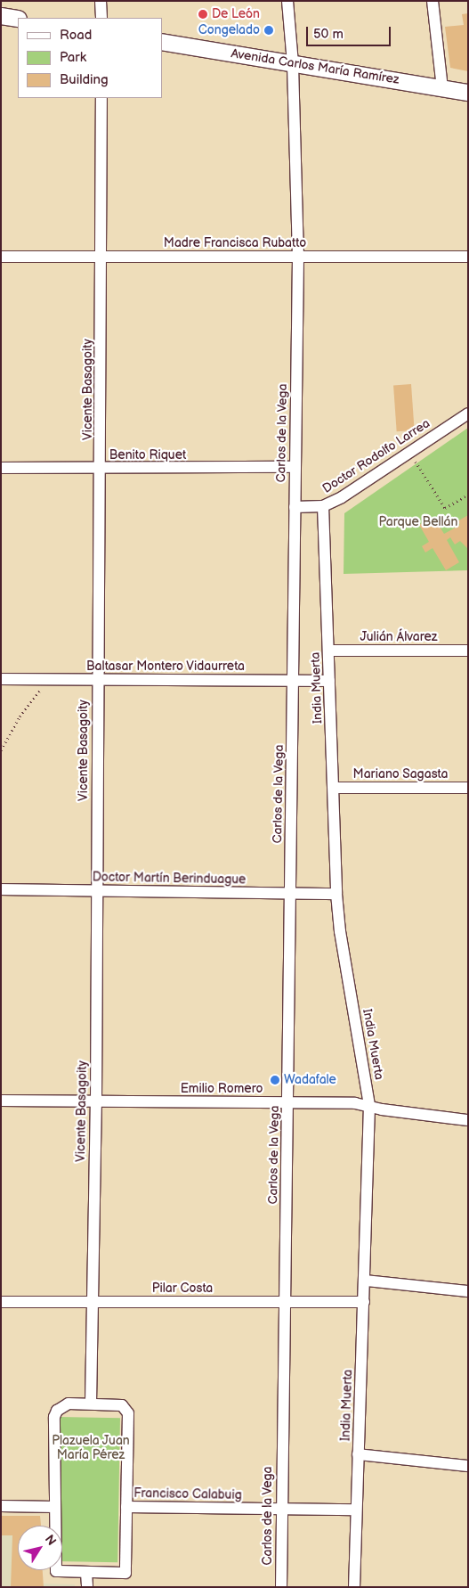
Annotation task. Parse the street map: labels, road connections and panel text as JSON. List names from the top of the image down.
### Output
{
  "streets": {
    "main road": ["Avenida Carlos María Ramírez"],
    "street": [
      "Madre Francisca Rubatto",
      "Vicente Basagoity",
      "Carlos de la Vega",
      "Benito Riquet",
      "Doctor Rodolfo Larrea",
      "Julián Álvarez",
      "Baltasar Montero Vidaurreta",
      "India Muerta",
      "Mariano Sagasta",
      "Doctor Martín Berinduague",
      "Emilio Romero",
      "Pilar Costa",
      "Francisco Calabuig"
    ]
  },
  "crossings": [
    ["Avenida Carlos María Ramírez", "Carlos de la Vega"],
    ["Madre Francisca Rubatto", "Vicente Basagoity"],
    ["Madre Francisca Rubatto", "Carlos de la Vega"],
    ["Vicente Basagoity", "Benito Riquet"],
    ["Vicente Basagoity", "Baltasar Montero Vidaurreta"],
    ["Vicente Basagoity", "Doctor Martín Berinduague"],
    ["Vicente Basagoity", "Emilio Romero"],
    ["Vicente Basagoity", "Pilar Costa"],
    ["Carlos de la Vega", "Benito Riquet"],
    ["Carlos de la Vega", "Doctor Rodolfo Larrea"],
    ["Carlos de la Vega", "Baltasar Montero Vidaurreta"],
    ["Carlos de la Vega", "Doctor Martín Berinduague"],
    ["Carlos de la Vega", "Emilio Romero"],
    ["Carlos de la Vega", "Pilar Costa"],
    ["Carlos de la Vega", "Francisco Calabuig"],
    ["Doctor Rodolfo Larrea", "India Muerta"],
    ["Julián Álvarez", "India Muerta"],
    ["Baltasar Montero Vidaurreta", "India Muerta"],
    ["India Muerta", "Mariano Sagasta"],
    ["India Muerta", "Doctor Martín Berinduague"],
    ["India Muerta", "Emilio Romero"],
    ["India Muerta", "Pilar Costa"],
    ["India Muerta", "Francisco Calabuig"]
  ],
  "parks": ["Parque Bellán", "Plazuela Juan María Pérez"],
  "places": ["De León", "Congelado", "Wadafale"],
  "legend": ["Road", "Park", "Building"],
  "scale_bar": "50 m",
  "north": "top right"
}
